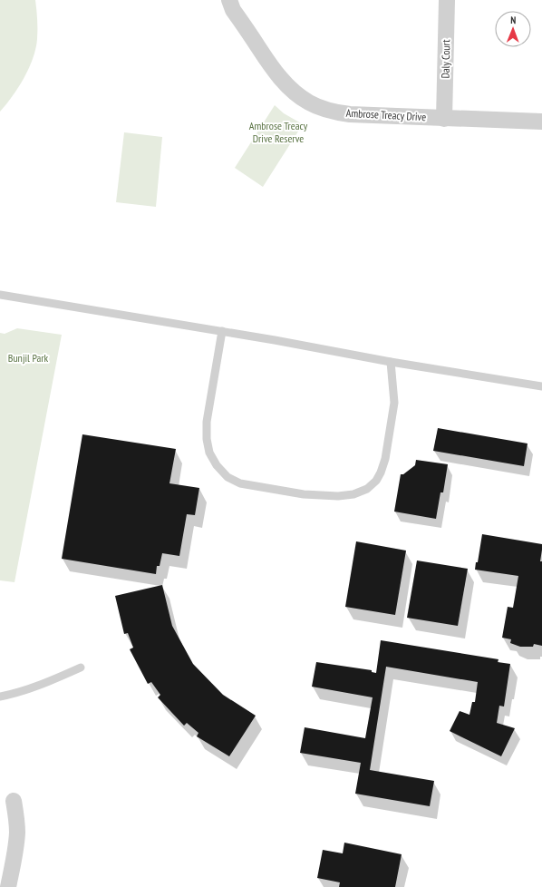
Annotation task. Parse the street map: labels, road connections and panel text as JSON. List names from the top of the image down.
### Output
{
  "streets": {
    "street": ["Daly Court", "Ambrose Treacy Drive"]
  },
  "crossings": [
    ["Daly Court", "Ambrose Treacy Drive"]
  ],
  "parks": ["Ambrose Treacy Drive Reserve", "Bunjil Park"],
  "north": "top"
}
